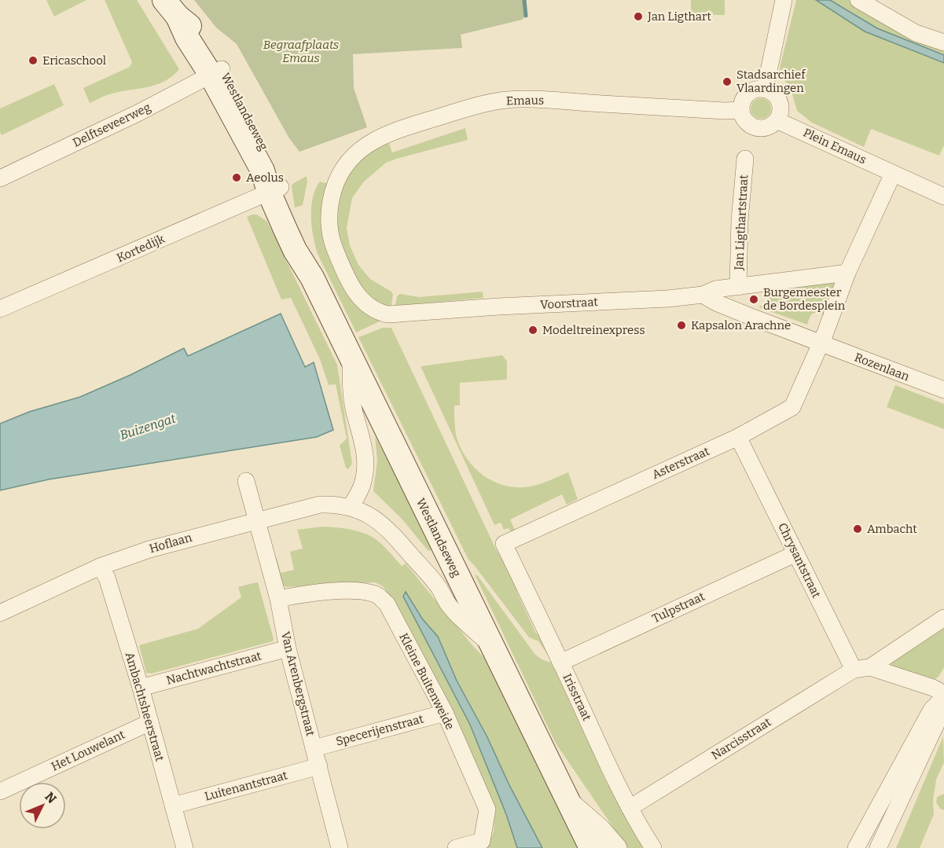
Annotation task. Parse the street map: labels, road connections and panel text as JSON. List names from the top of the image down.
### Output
{
  "streets": {
    "main road": ["Westlandseweg"],
    "street": [
      "Emaus",
      "Delftseveerweg",
      "Plein Emaus",
      "Jan Ligthartstraat",
      "Kortedijk",
      "Voorstraat",
      "Rozenlaan",
      "Asterstraat",
      "Hoflaan",
      "Chrysantstraat",
      "Tulpstraat",
      "Nachtwachtstraat",
      "Kleine Buitenweide",
      "Van Arenbergstraat",
      "Irisstraat",
      "Ambachtsheerstraat",
      "Specerijenstraat",
      "Narcisstraat",
      "Het Louwelant",
      "Luitenantstraat"
    ]
  },
  "crossings": [
    ["Emaus", "Plein Emaus"],
    ["Emaus", "Voorstraat"],
    ["Westlandseweg", "Delftseveerweg"],
    ["Westlandseweg", "Kortedijk"],
    ["Westlandseweg", "Hoflaan"],
    ["Jan Ligthartstraat", "Voorstraat"],
    ["Rozenlaan", "Asterstraat"],
    ["Asterstraat", "Chrysantstraat"],
    ["Asterstraat", "Irisstraat"],
    ["Hoflaan", "Van Arenbergstraat"],
    ["Hoflaan", "Ambachtsheerstraat"],
    ["Chrysantstraat", "Tulpstraat"],
    ["Chrysantstraat", "Narcisstraat"],
    ["Tulpstraat", "Irisstraat"],
    ["Nachtwachtstraat", "Van Arenbergstraat"],
    ["Nachtwachtstraat", "Ambachtsheerstraat"],
    ["Kleine Buitenweide", "Van Arenbergstraat"],
    ["Kleine Buitenweide", "Specerijenstraat"],
    ["Van Arenbergstraat", "Specerijenstraat"],
    ["Van Arenbergstraat", "Luitenantstraat"],
    ["Irisstraat", "Narcisstraat"],
    ["Ambachtsheerstraat", "Het Louwelant"],
    ["Ambachtsheerstraat", "Luitenantstraat"]
  ],
  "water": ["Buizengat"],
  "parks": ["Begraafplaats Emaus"],
  "places": [
    "Jan Ligthart",
    "Ericaschool",
    "Stadsarchief Vlaardingen",
    "Aeolus",
    "Burgemeester de Bordesplein",
    "Kapsalon Arachne",
    "Modeltreinexpress",
    "Ambacht"
  ],
  "north": "top right"
}
